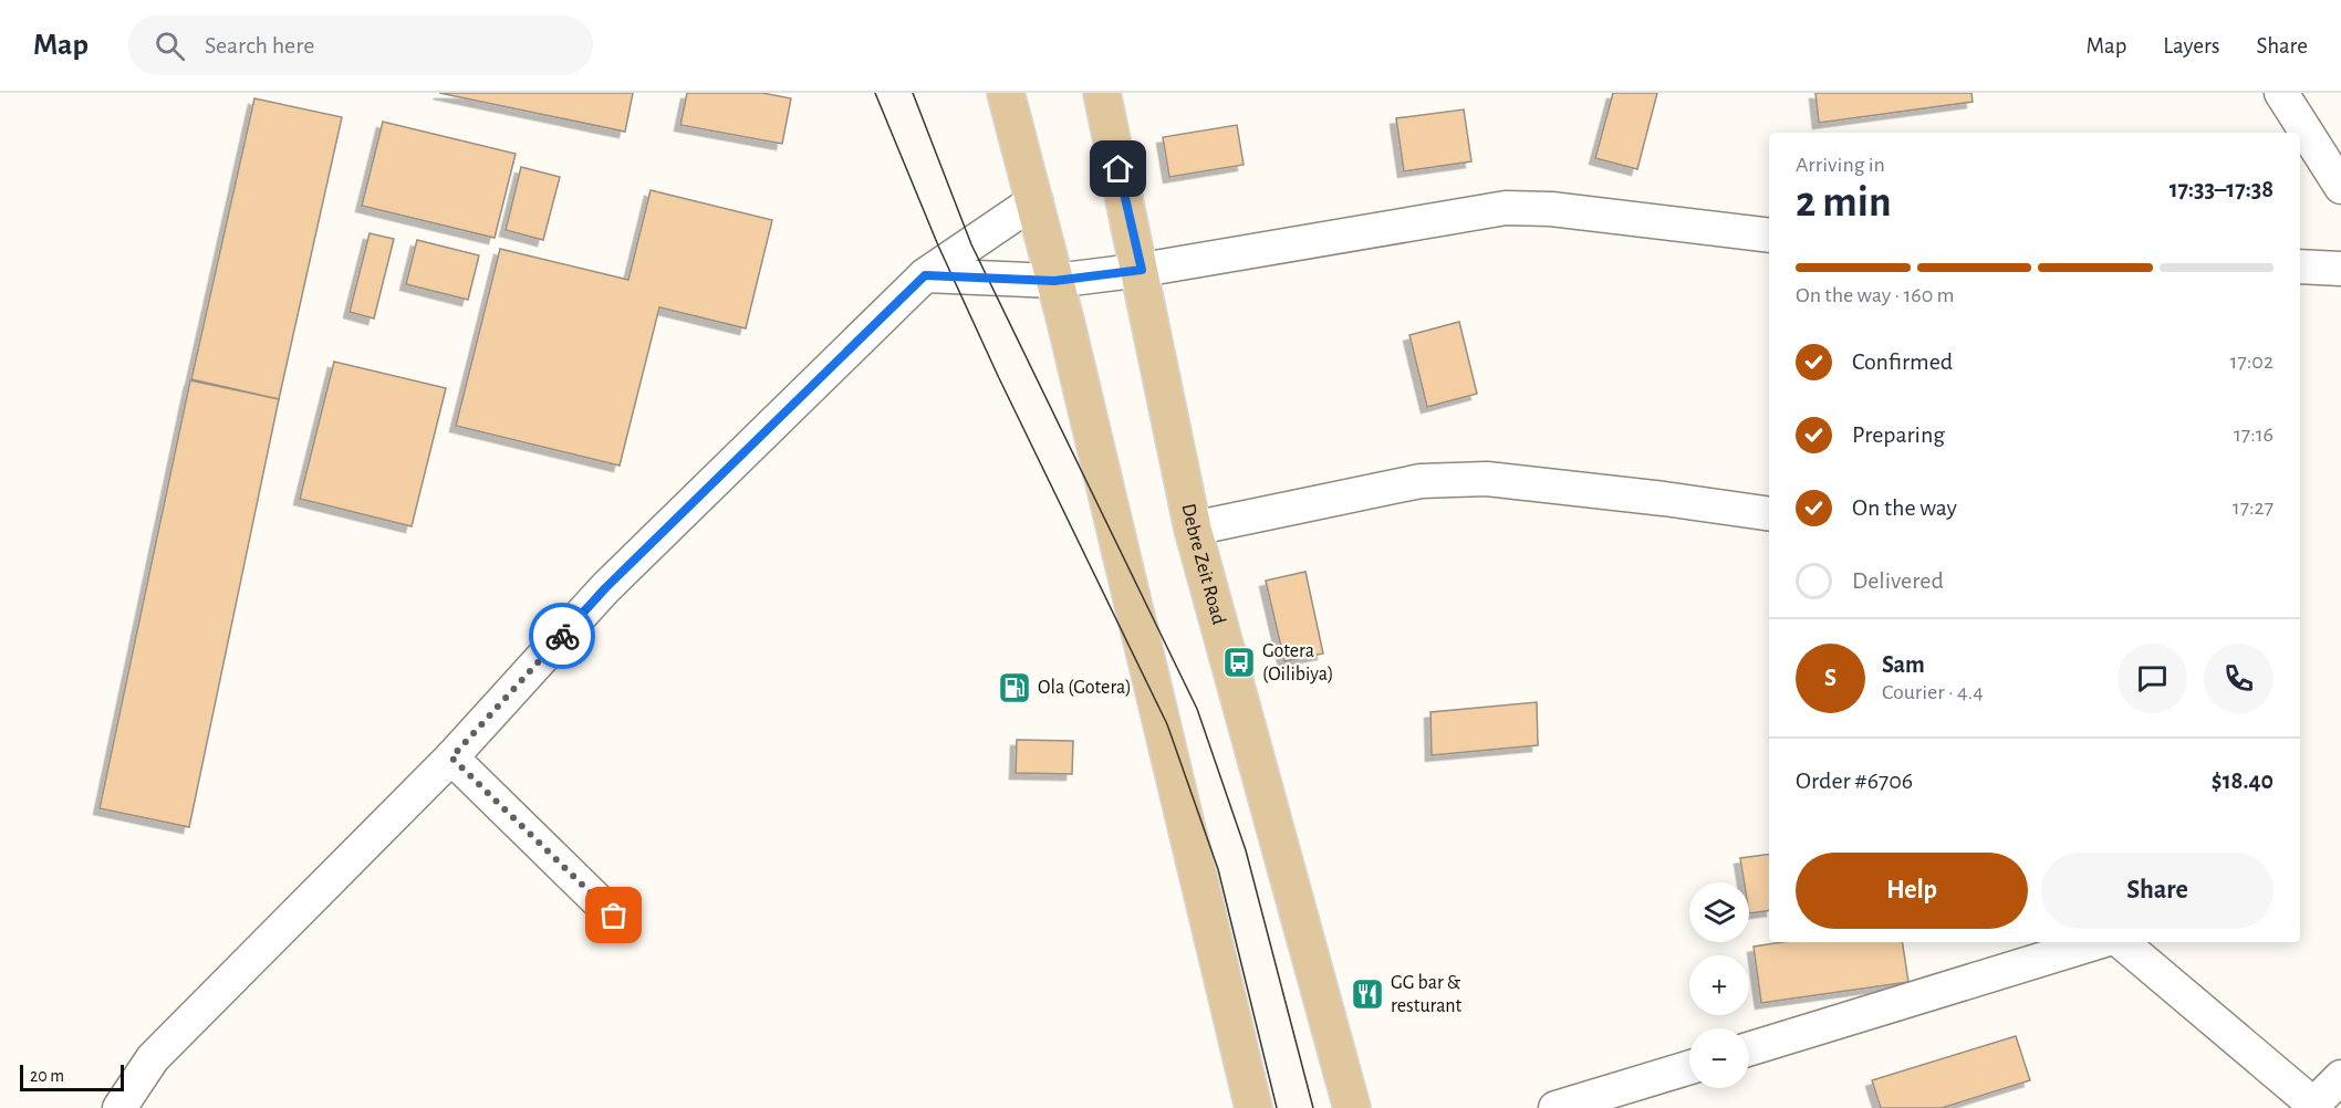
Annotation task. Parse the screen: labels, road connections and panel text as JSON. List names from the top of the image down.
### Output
{
  "streets": {
    "main road": ["Debre Zeit Road"]
  },
  "places": {
    "bus stop": ["Gotera (Oilibiya)"],
    "fuel station": ["Ola (Gotera)"],
    "restaurant": ["GG bar & resturant"]
  },
  "scale_bar": "20 m",
  "page": {
    "header": "Map",
    "search": "Search here",
    "nav": ["Map", "Layers", "Share"],
    "heading": ["2 min", "Arriving in", "17:33–17:38"],
    "panel": [
      "Sam",
      "Courier · 4.4",
      "Order #6706",
      "$18.40"
    ],
    "bar": "On the way · 160 m",
    "list": [
      ["Confirmed", "17:02"],
      ["Preparing", "17:16"],
      ["On the way", "17:27"],
      "Delivered"
    ],
    "round": "S",
    "buttons": ["Help", "Share"],
    "map_buttons": ["+", "−"],
    "scale": "20 m"
  }
}
